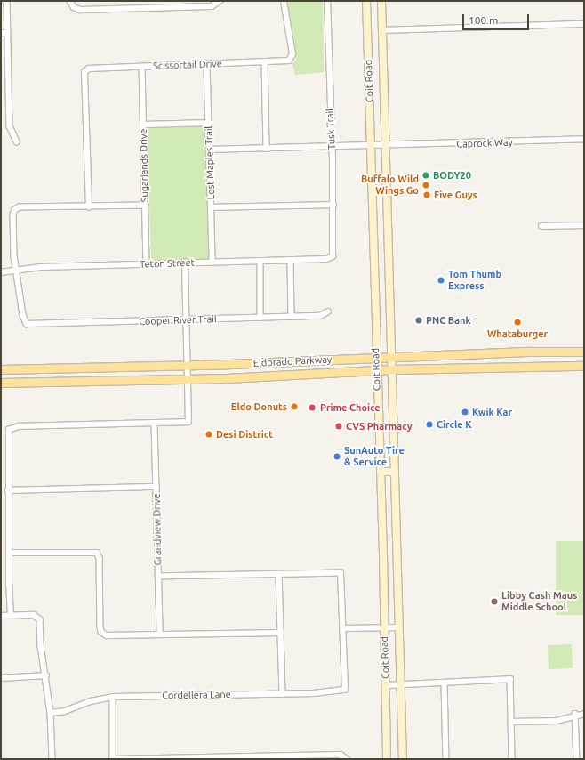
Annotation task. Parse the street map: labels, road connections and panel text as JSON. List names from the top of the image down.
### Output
{
  "streets": {
    "main road": ["Coit Road", "Eldorado Parkway"],
    "street": [
      "Scissortail Drive",
      "Tusk Trail",
      "Caprock Way",
      "Lost Maples Trail",
      "Sugarlands Drive",
      "Teton Street",
      "Cooper River Trail",
      "Grandview Drive",
      "Cordellera Lane"
    ]
  },
  "crossings": [
    ["Scissortail Drive", "Lost Maples Trail"],
    ["Scissortail Drive", "Sugarlands Drive"],
    ["Coit Road", "Caprock Way"],
    ["Coit Road", "Eldorado Parkway"],
    ["Tusk Trail", "Caprock Way"],
    ["Tusk Trail", "Teton Street"],
    ["Caprock Way", "Lost Maples Trail"],
    ["Lost Maples Trail", "Teton Street"],
    ["Sugarlands Drive", "Teton Street"],
    ["Teton Street", "Cooper River Trail"]
  ],
  "places": [
    "BODY20",
    "Buffalo Wild Wings Go",
    "Five Guys",
    "Tom Thumb Express",
    "PNC Bank",
    "Whataburger",
    "Eldo Donuts",
    "Prime Choice",
    "Kwik Kar",
    "Circle K",
    "CVS Pharmacy",
    "Desi District",
    "SunAuto Tire & Service",
    "Libby Cash Maus Middle School"
  ],
  "scale_bar": "100 m"
}
